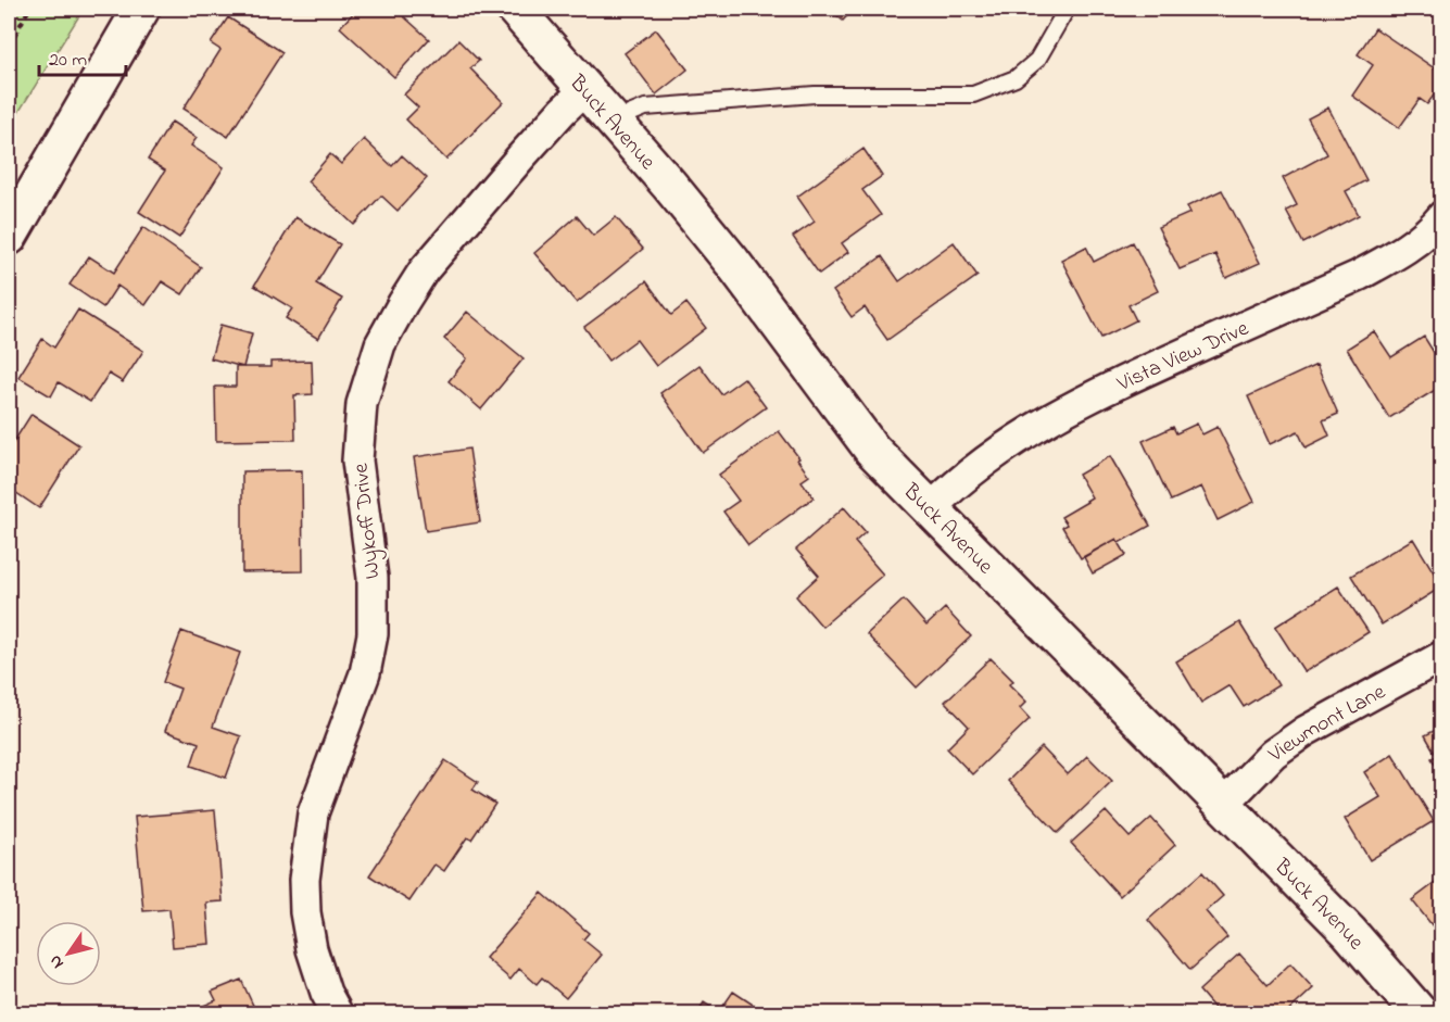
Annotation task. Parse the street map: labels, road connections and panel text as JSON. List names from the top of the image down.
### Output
{
  "streets": {
    "street": [
      "Buck Avenue",
      "Vista View Drive",
      "Wykoff Drive",
      "Viewmont Lane"
    ]
  },
  "crossings": [
    ["Buck Avenue", "Vista View Drive"],
    ["Buck Avenue", "Wykoff Drive"],
    ["Buck Avenue", "Viewmont Lane"]
  ],
  "scale_bar": "20 m",
  "north": "bottom left"
}
